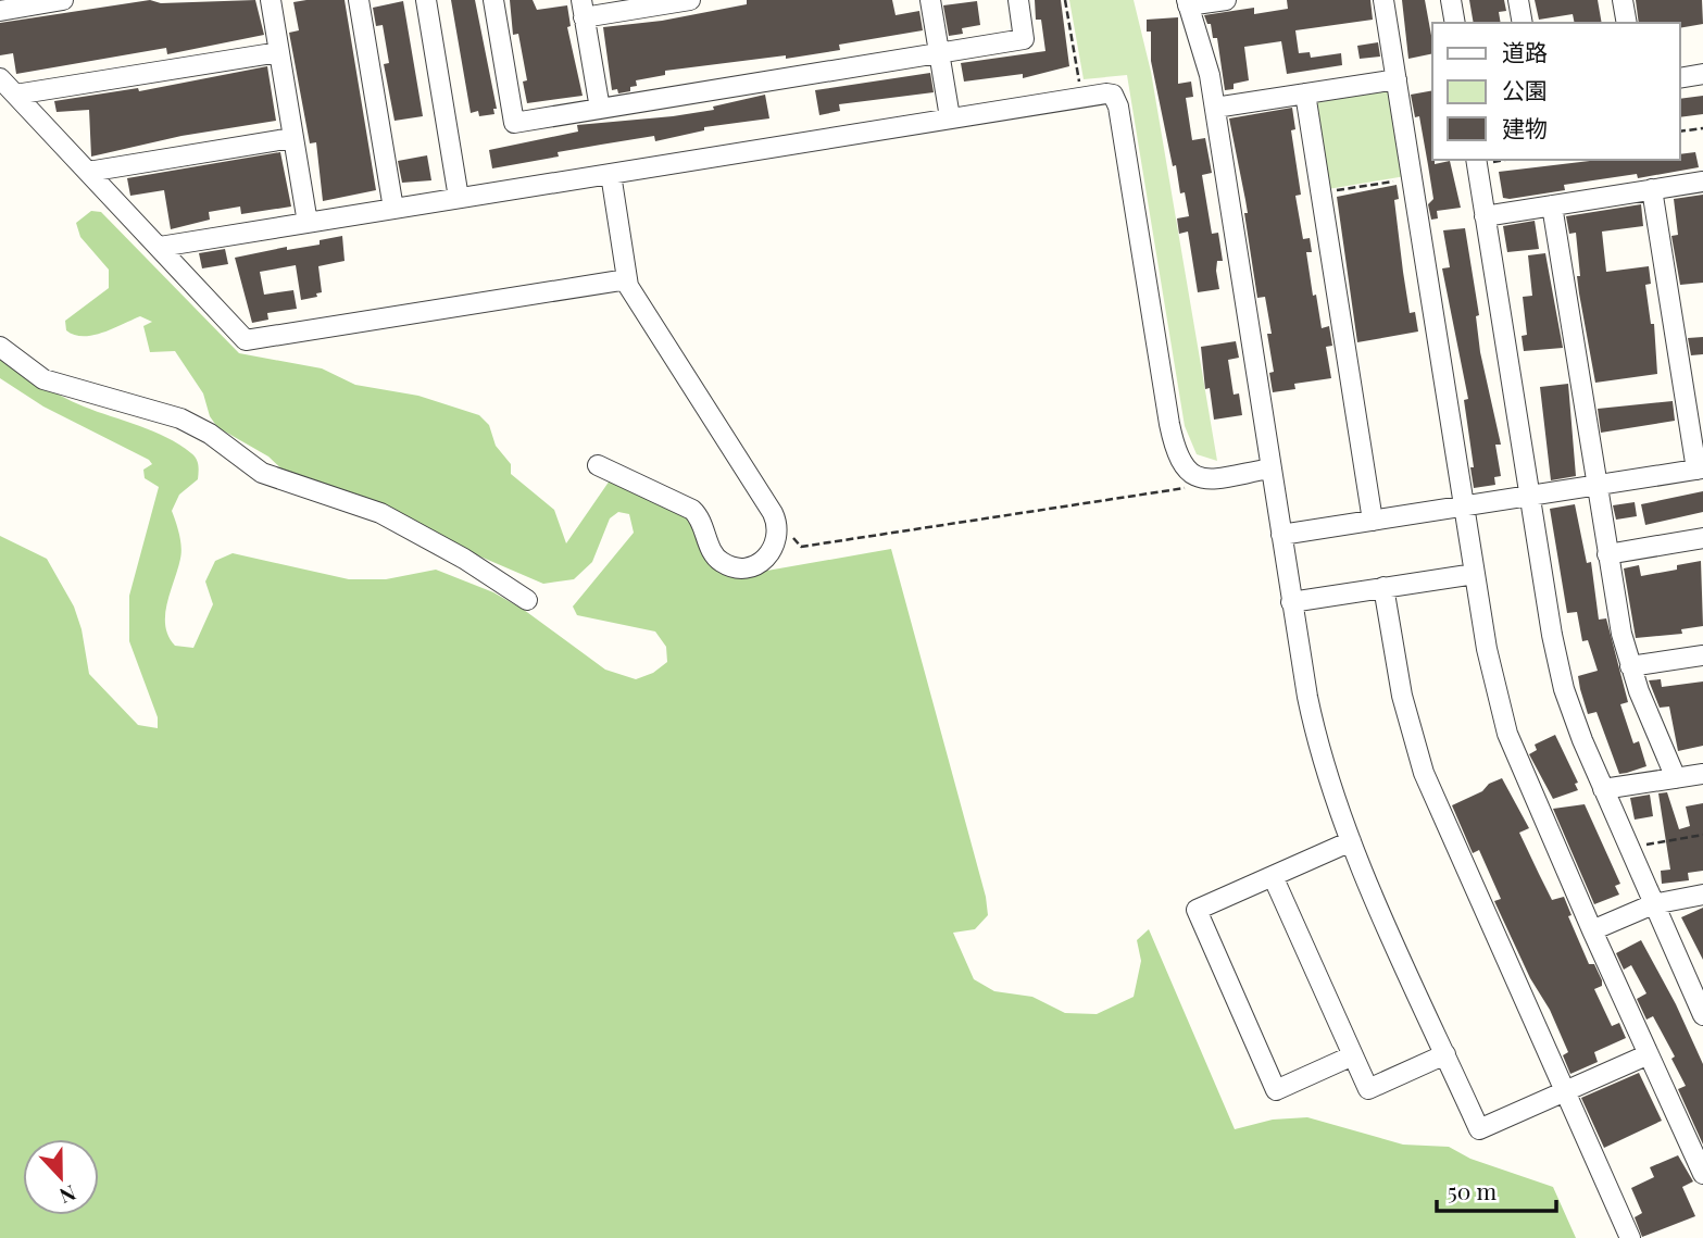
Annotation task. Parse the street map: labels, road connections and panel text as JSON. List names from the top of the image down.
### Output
{
  "legend": ["道路", "公園", "建物"],
  "scale_bar": "50 m",
  "north": "bottom"
}
